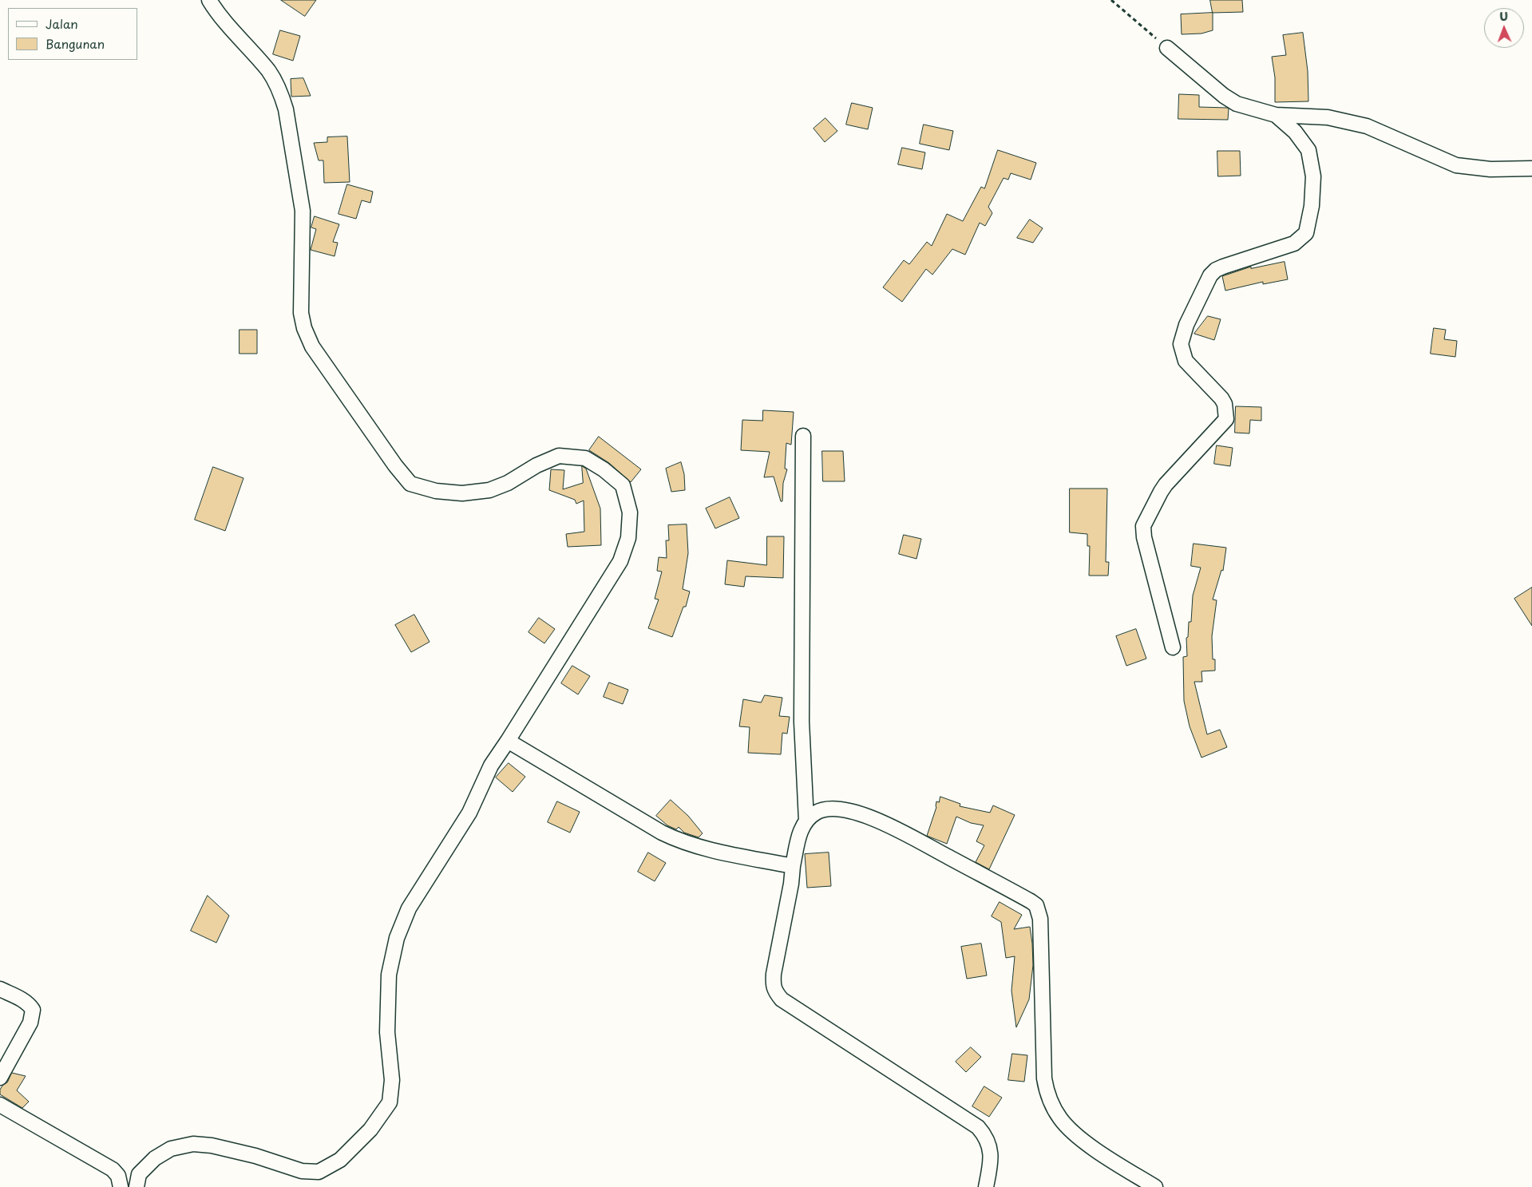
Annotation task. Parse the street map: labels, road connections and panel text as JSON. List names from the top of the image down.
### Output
{
  "legend": ["Jalan", "Bangunan"],
  "north": "top"
}
